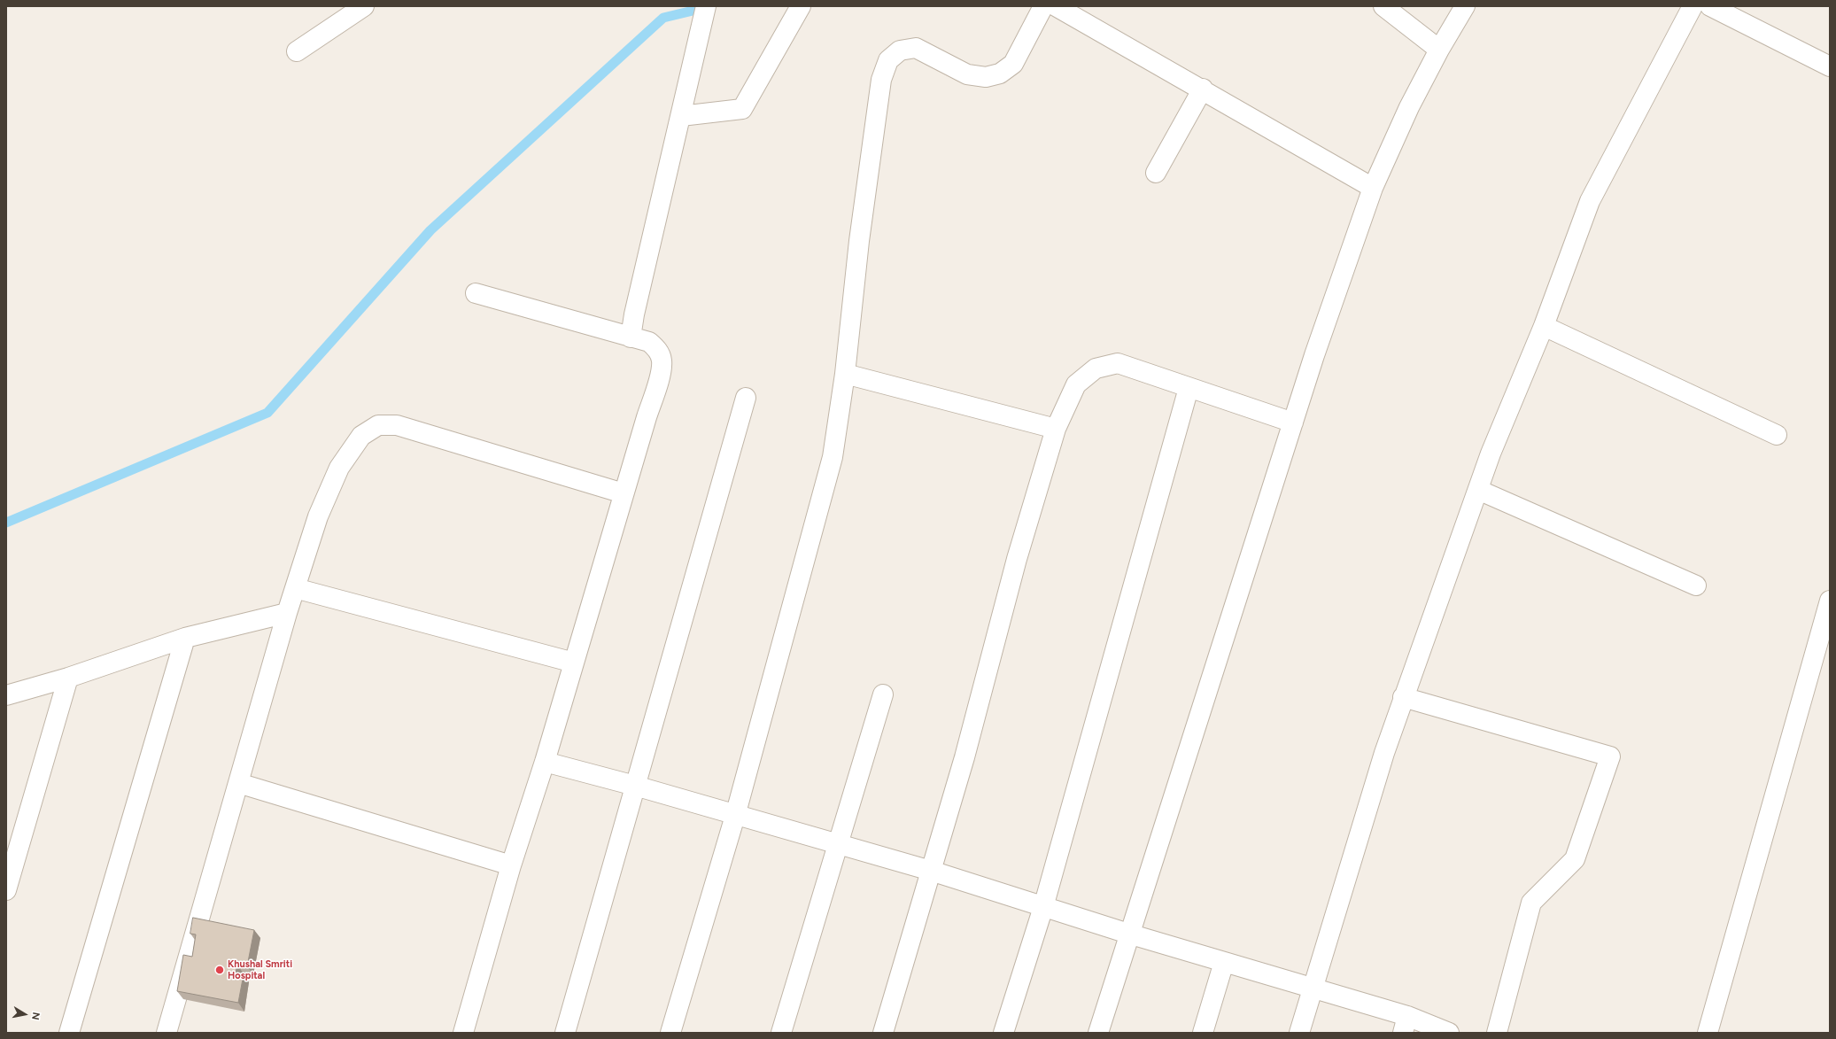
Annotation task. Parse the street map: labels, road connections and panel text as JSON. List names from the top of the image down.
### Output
{
  "places": ["Khushal Smriti Hospital"],
  "north": "right"
}
